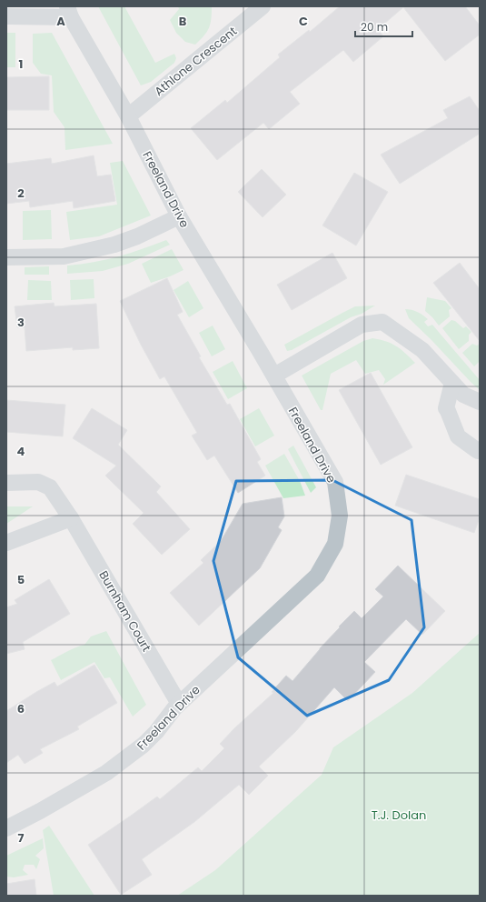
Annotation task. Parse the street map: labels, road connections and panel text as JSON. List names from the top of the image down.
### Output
{
  "streets": {
    "street": ["Athlone Crescent", "Freeland Drive", "Burnham Court"]
  },
  "crossings": [
    ["Athlone Crescent", "Freeland Drive"],
    ["Freeland Drive", "Burnham Court"]
  ],
  "parks": ["T.J. Dolan"],
  "scale_bar": "20 m",
  "grid": {
    "columns": ["A", "B", "C"],
    "rows": [
      "1",
      "2",
      "3",
      "4",
      "5",
      "6",
      "7"
    ]
  }
}
